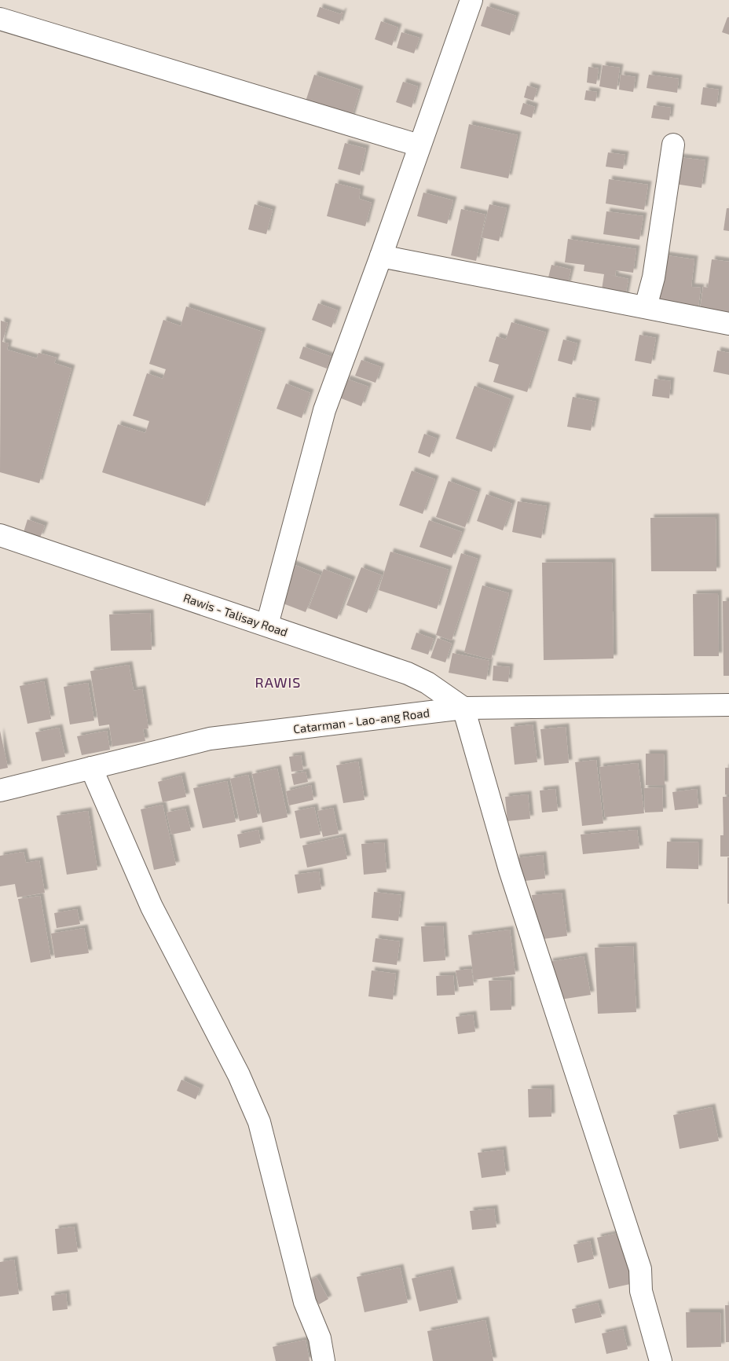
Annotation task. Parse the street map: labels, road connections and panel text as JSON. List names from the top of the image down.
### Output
{
  "streets": {
    "street": ["Rawis - Talisay Road", "Catarman - Lao-ang Road"]
  },
  "crossings": [
    ["Rawis - Talisay Road", "Catarman - Lao-ang Road"]
  ],
  "districts": ["RAWIS"]
}
